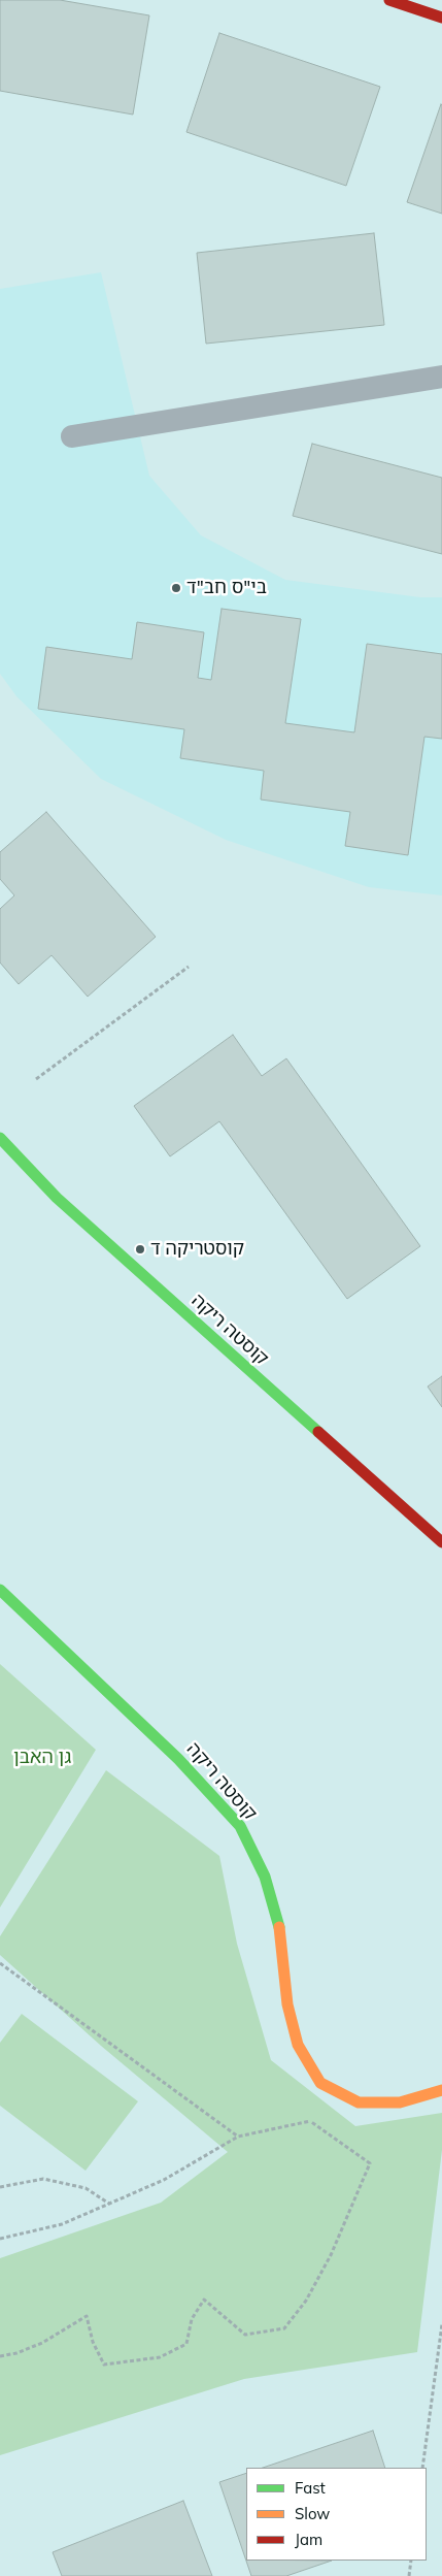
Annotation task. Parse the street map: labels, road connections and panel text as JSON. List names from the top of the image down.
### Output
{
  "streets": {
    "street": ["קוסטה ריקה"]
  },
  "parks": ["גן האבן"],
  "places": ["בי\"ס חב\"ד", "קוסטריקה ד"],
  "legend": ["Fast", "Slow", "Jam"]
}
